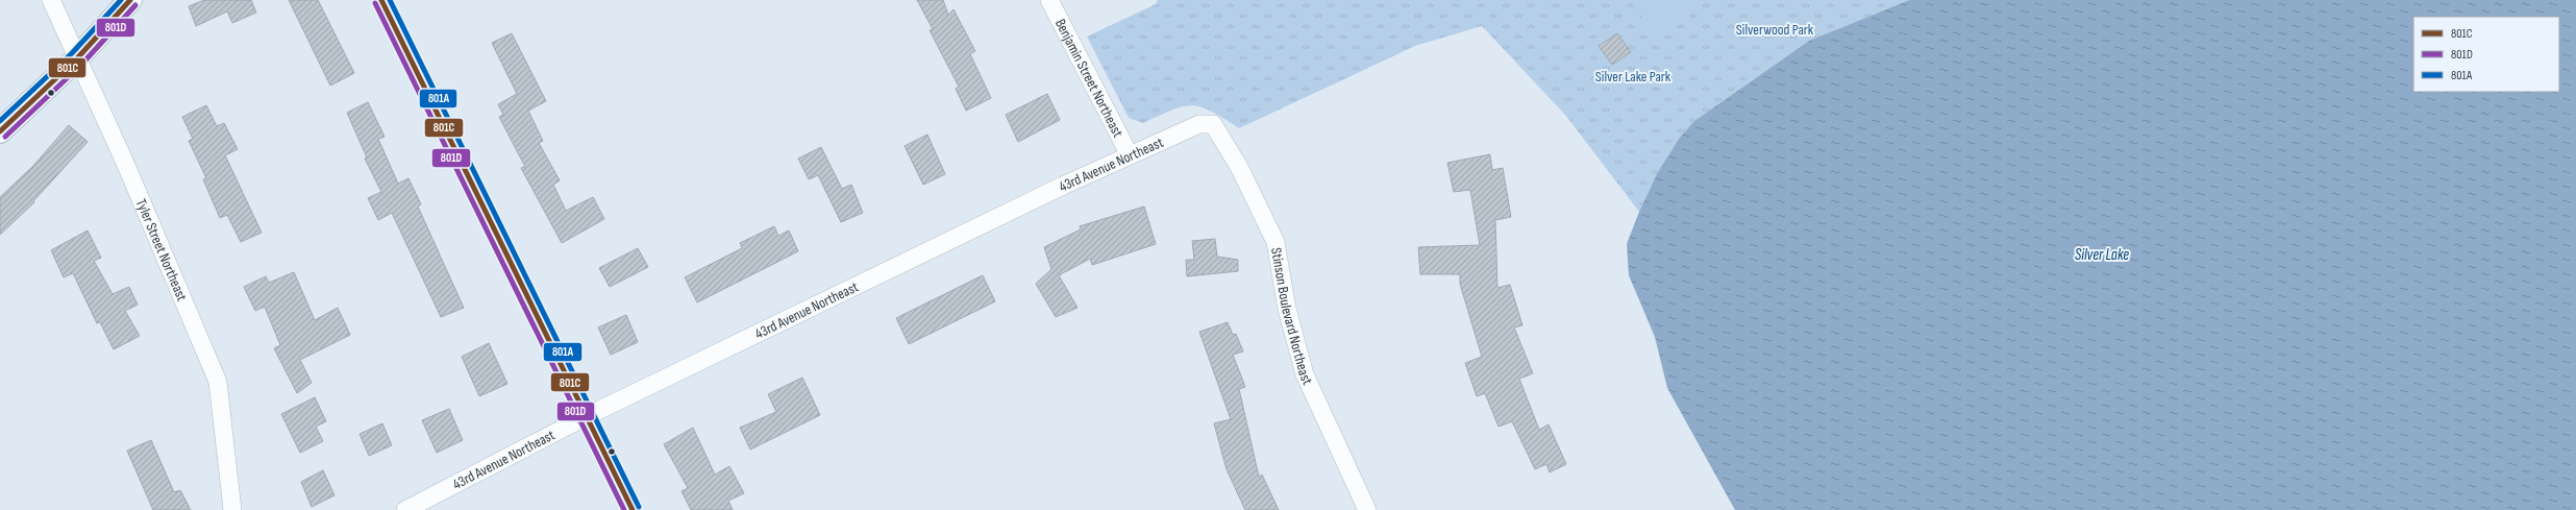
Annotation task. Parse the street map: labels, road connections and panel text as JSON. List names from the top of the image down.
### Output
{
  "streets": {
    "street": [
      "Benjamin Street Northeast",
      "43rd Avenue Northeast",
      "Tyler Street Northeast",
      "Stinson Boulevard Northeast"
    ]
  },
  "crossings": [
    ["Benjamin Street Northeast", "43rd Avenue Northeast"],
    ["43rd Avenue Northeast", "Stinson Boulevard Northeast"]
  ],
  "water": ["Silver Lake"],
  "parks": ["Silverwood Park", "Silver Lake Park"],
  "lines": ["transit line 801C", "transit line 801A", "transit line 801D"],
  "legend": ["801C", "801D", "801A"]
}
